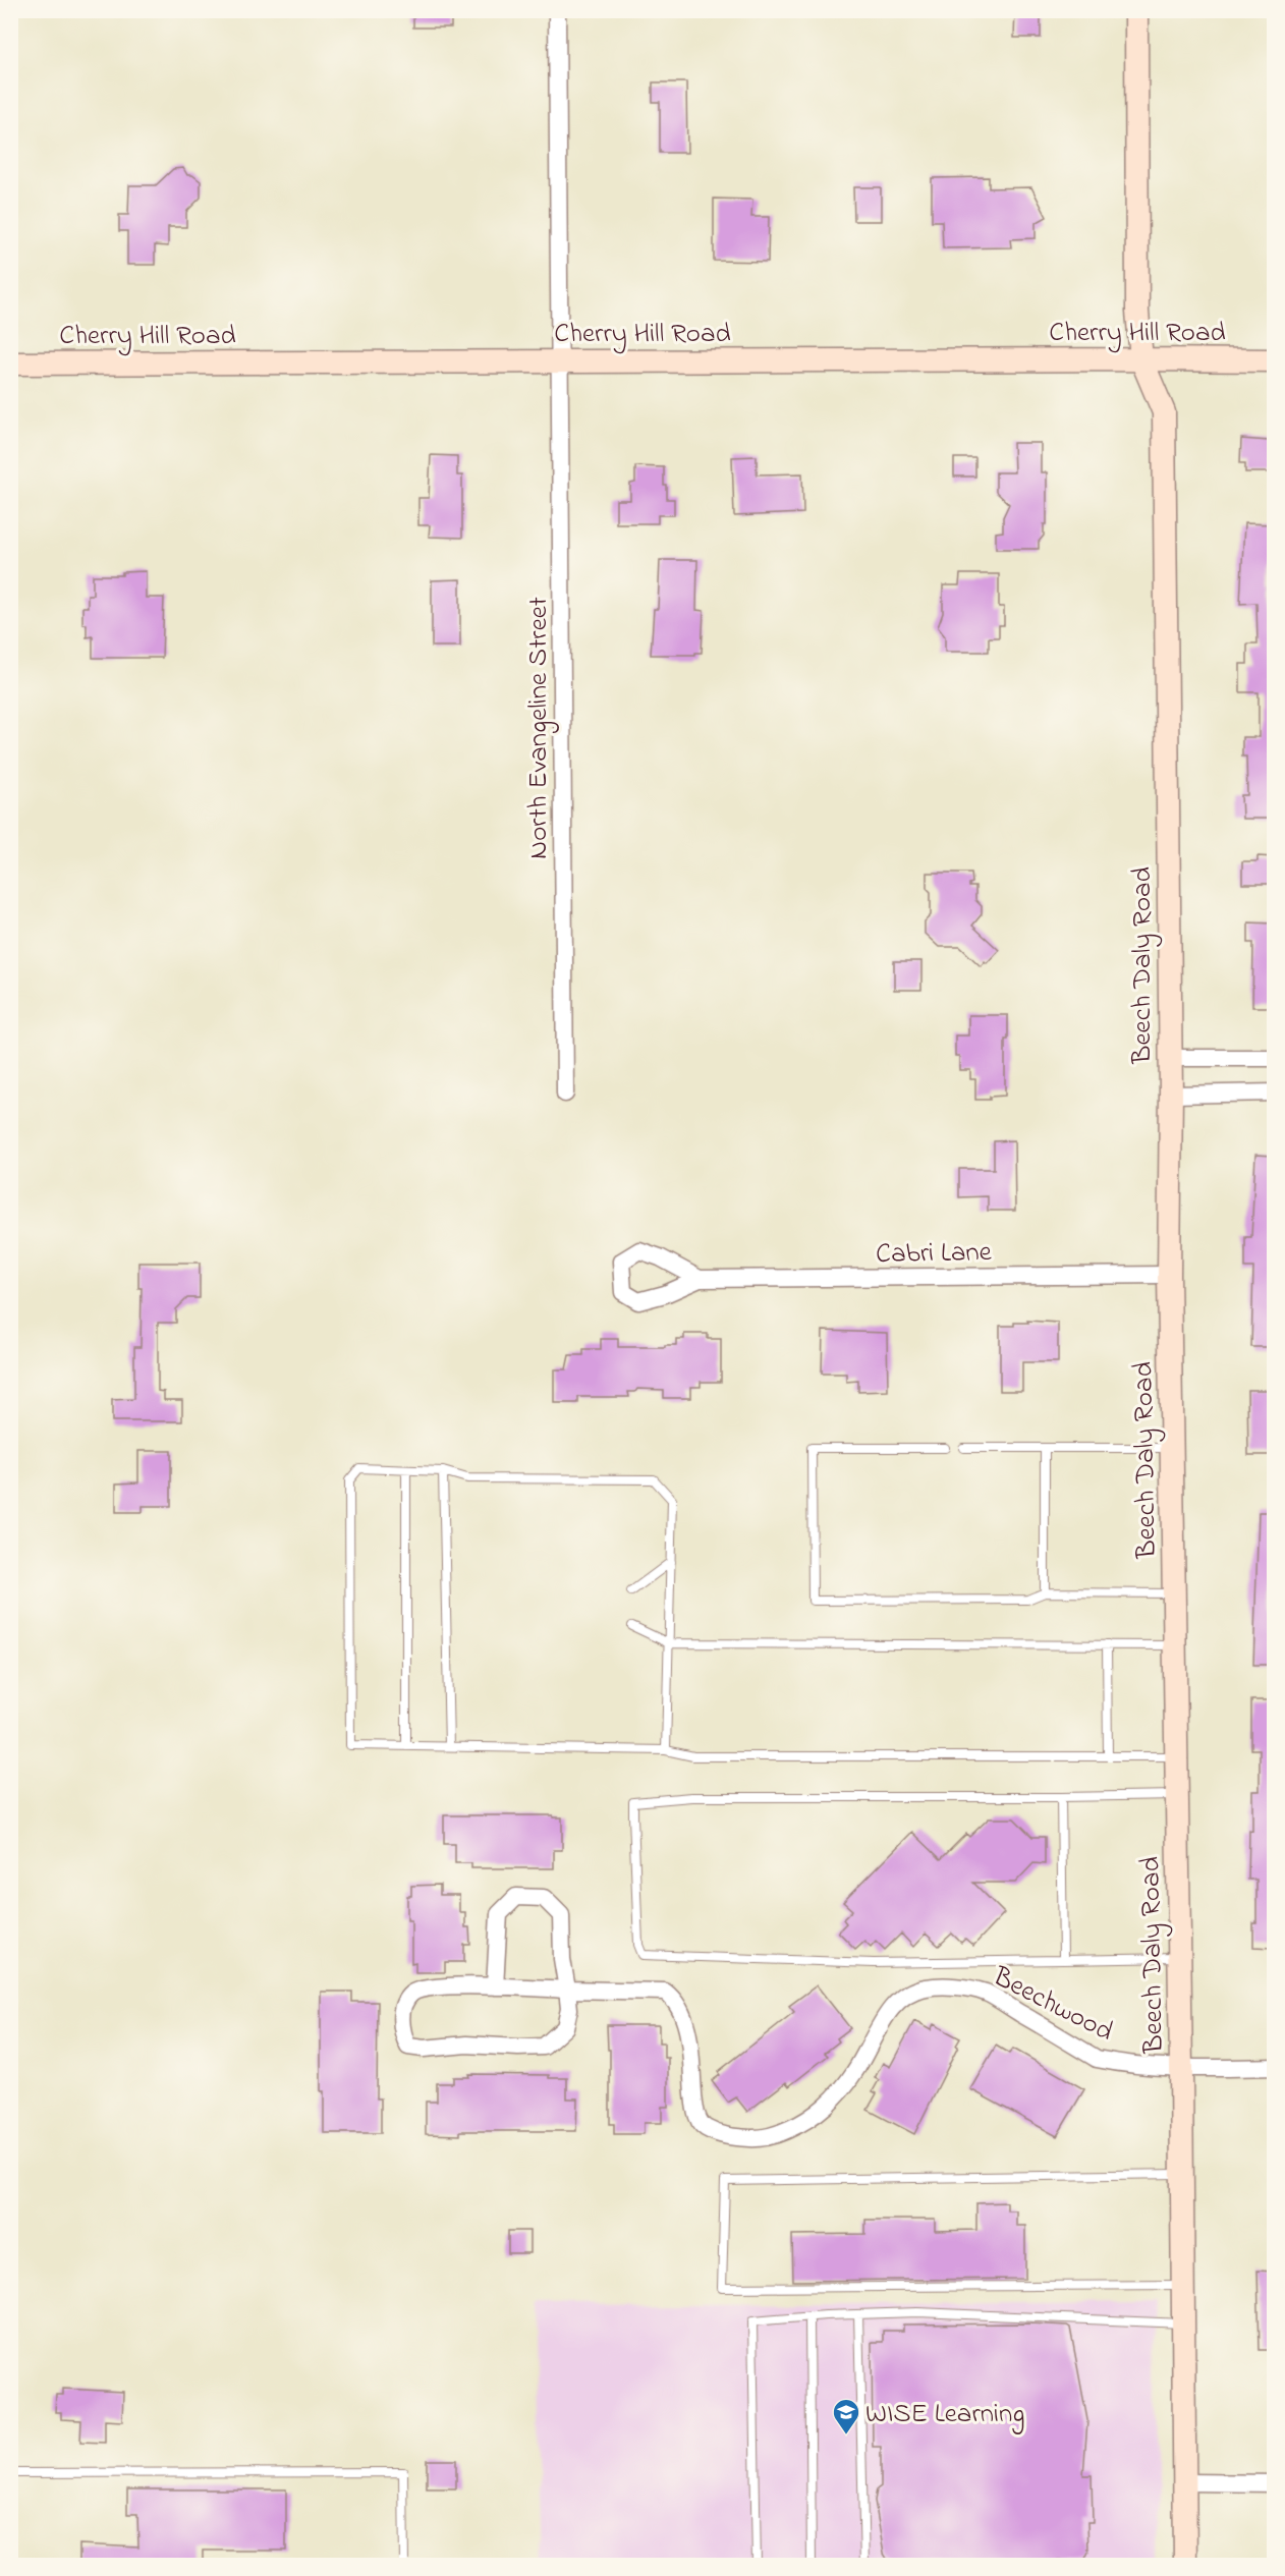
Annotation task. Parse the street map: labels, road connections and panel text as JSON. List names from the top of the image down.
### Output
{
  "streets": {
    "main road": ["Cherry Hill Road", "Beech Daly Road"],
    "street": ["North Evangeline Street", "Cabri Lane", "Beechwood"]
  },
  "crossings": [
    ["Cherry Hill Road", "North Evangeline Street"],
    ["Cherry Hill Road", "Beech Daly Road"],
    ["Beech Daly Road", "Cabri Lane"],
    ["Beech Daly Road", "Beechwood"]
  ],
  "places": {
    "school or university": ["WISE Learning"]
  }
}
